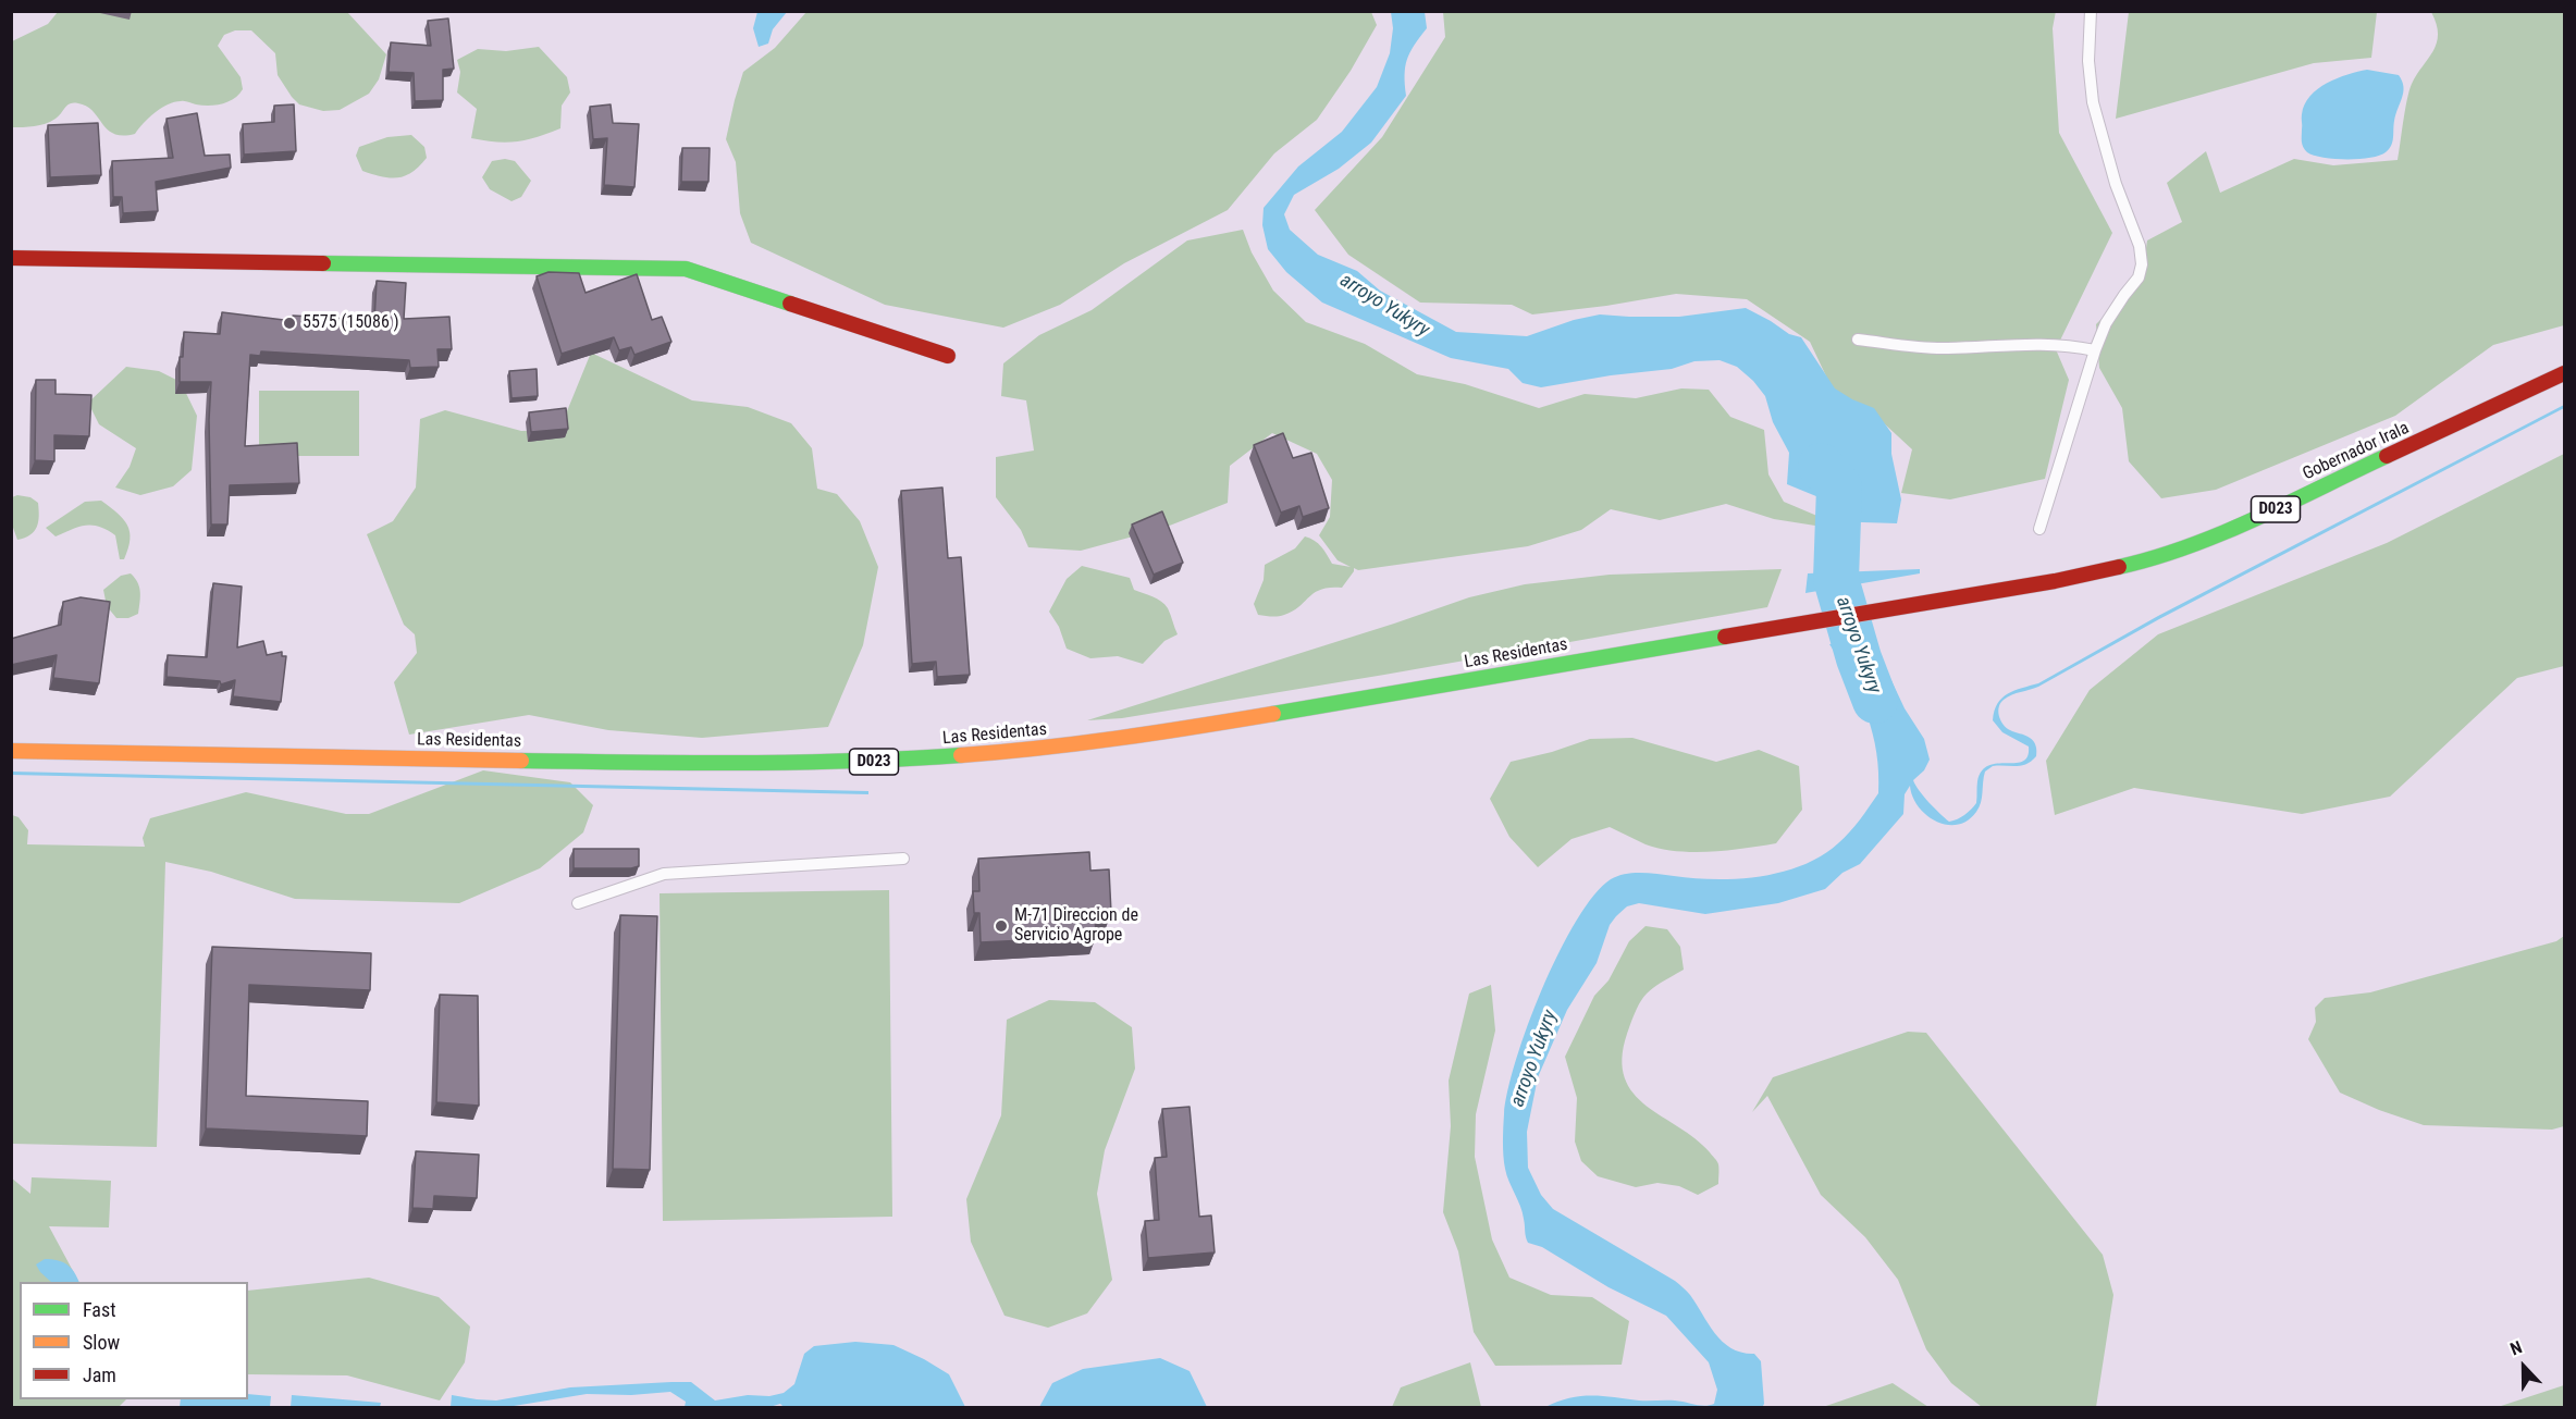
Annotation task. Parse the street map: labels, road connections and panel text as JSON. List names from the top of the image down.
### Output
{
  "streets": {
    "main road": ["Gobernador Irala", "D023", "Las Residentas"]
  },
  "crossings": [
    ["Gobernador Irala", "Las Residentas"]
  ],
  "water": ["arroyo Yukyry"],
  "places": ["5575 (15086 )", "M-71 Direccion de Servicio Agrope"],
  "legend": ["Fast", "Slow", "Jam"],
  "north": "top"
}
